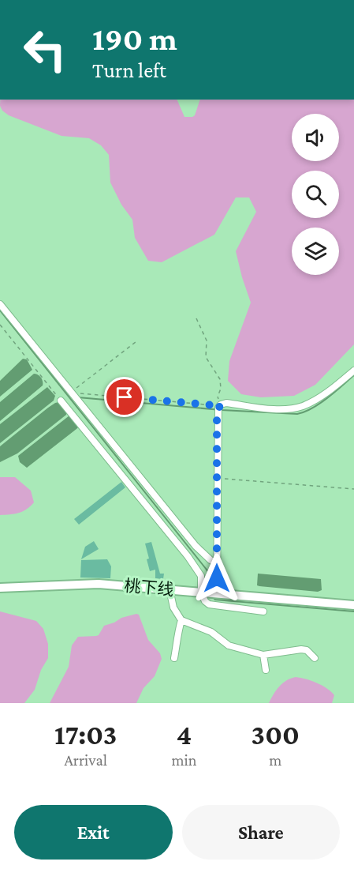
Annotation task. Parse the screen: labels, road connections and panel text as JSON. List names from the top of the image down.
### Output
{
  "streets": {
    "main road": ["桃下线"]
  },
  "page": {
    "turn": ["190 m", "Turn left"],
    "eta": [
      "17:03",
      "Arrival",
      "4",
      "min",
      "300",
      "m"
    ],
    "buttons": ["Exit", "Share"]
  }
}
